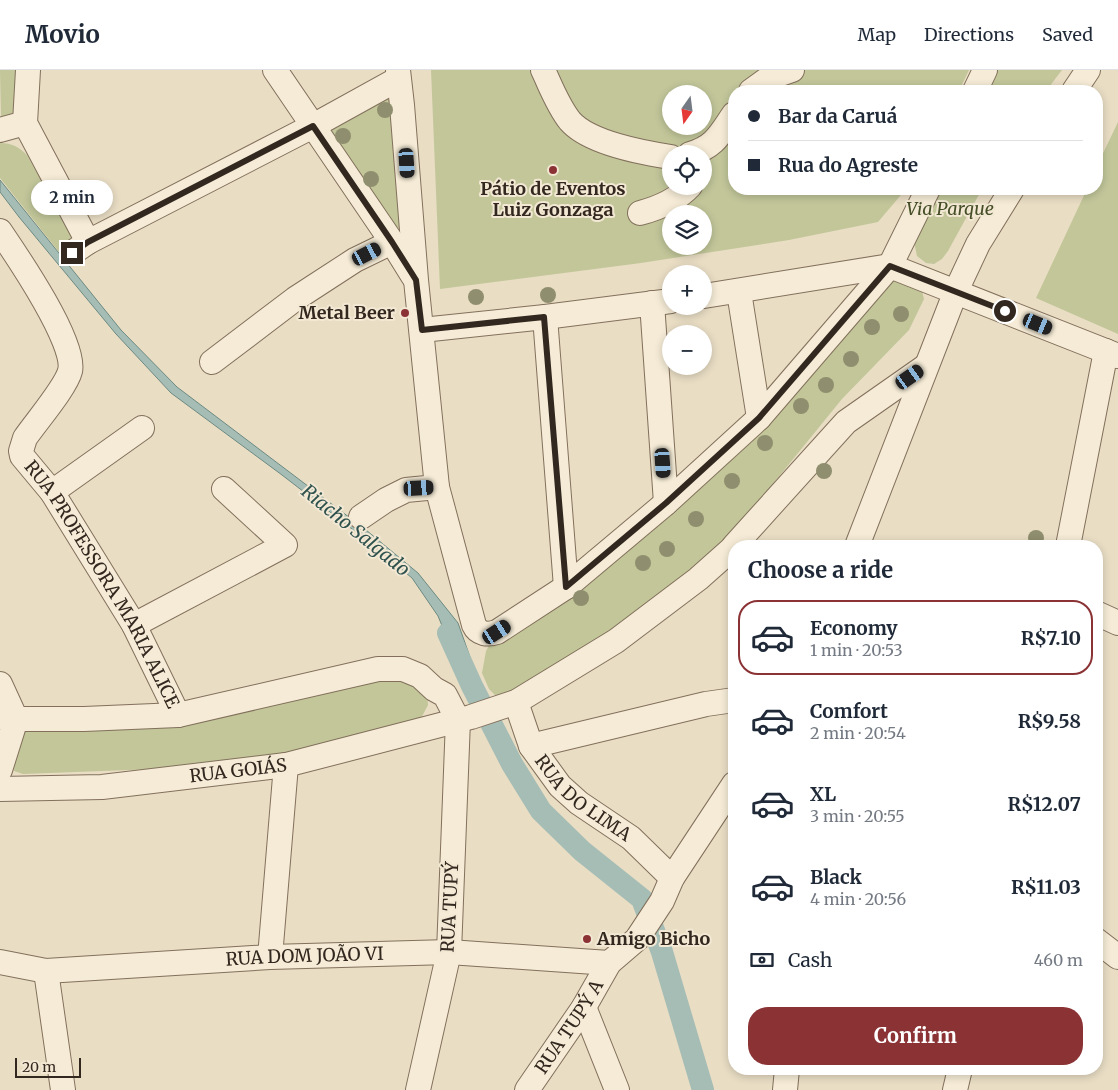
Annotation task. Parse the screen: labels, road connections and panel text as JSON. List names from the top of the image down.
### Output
{
  "streets": {
    "street": [
      "RUA PROFESSORA MARIA ALICE",
      "RUA GOIÁS",
      "RUA DO LIMA",
      "RUA TUPÝ",
      "RUA DOM JOÃO VI",
      "RUA TUPÝ A"
    ]
  },
  "crossings": [
    ["RUA GOIÁS", "RUA DO LIMA"],
    ["RUA GOIÁS", "RUA TUPÝ"],
    ["RUA DO LIMA", "RUA TUPÝ A"],
    ["RUA TUPÝ", "RUA DOM JOÃO VI"],
    ["RUA DOM JOÃO VI", "RUA TUPÝ A"]
  ],
  "water": ["Riacho Salgado"],
  "parks": ["Via Parque"],
  "places": ["Pátio de Eventos Luiz Gonzaga", "Metal Beer", "Amigo Bicho"],
  "scale_bar": "20 m",
  "north": "bottom",
  "page": {
    "header": "Movio",
    "nav": ["Map", "Directions", "Saved"],
    "map_buttons": ["+", "−"],
    "banner": ["Bar da Caruá", "Rua do Agreste"],
    "bubble": "2 min",
    "heading": "Choose a ride",
    "list": [
      {
        "name": "Economy",
        "note": "1 min · 20:53",
        "value": "R$7.10"
      },
      {
        "name": "Comfort",
        "note": "2 min · 20:54",
        "value": "R$9.58"
      },
      {
        "name": "XL",
        "note": "3 min · 20:55",
        "value": "R$12.07"
      },
      {
        "name": "Black",
        "note": "4 min · 20:56",
        "value": "R$11.03"
      }
    ],
    "pay": ["Cash", "460 m"],
    "buttons": "Confirm",
    "scale": "20 m"
  }
}
